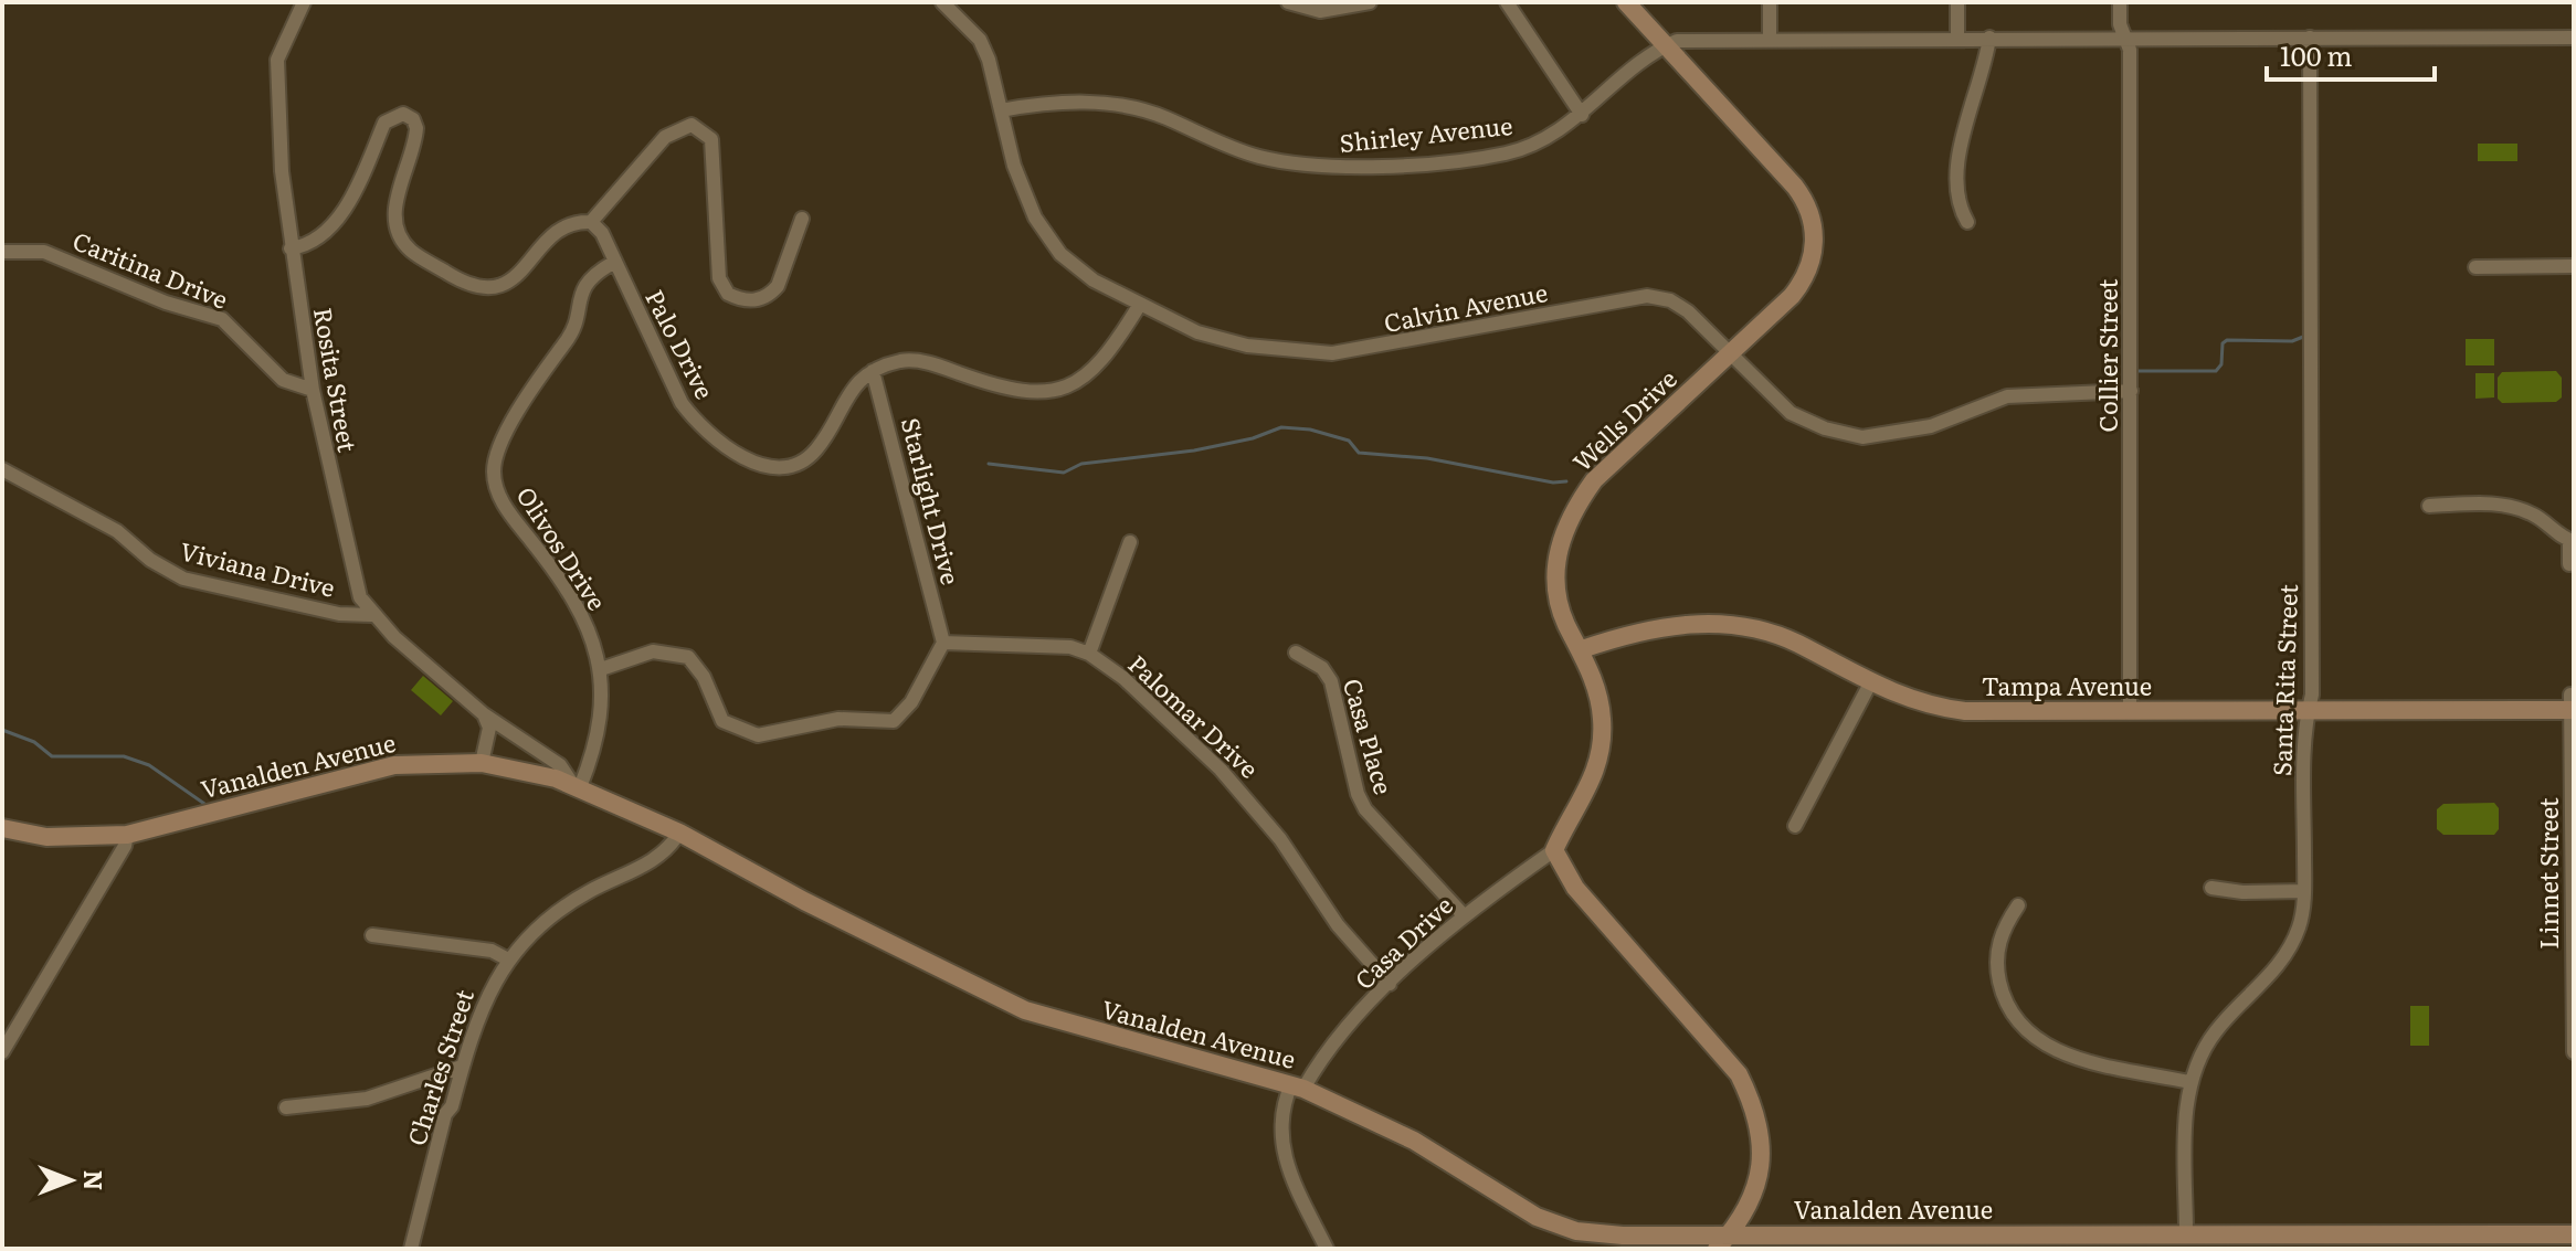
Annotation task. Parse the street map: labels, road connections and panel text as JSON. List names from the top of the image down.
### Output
{
  "streets": {
    "main road": ["Wells Drive", "Tampa Avenue", "Vanalden Avenue"],
    "street": [
      "Shirley Avenue",
      "Caritina Drive",
      "Calvin Avenue",
      "Palo Drive",
      "Collier Street",
      "Rosita Street",
      "Starlight Drive",
      "Olivos Drive",
      "Viviana Drive",
      "Santa Rita Street",
      "Palomar Drive",
      "Casa Place",
      "Linnet Street",
      "Casa Drive",
      "Charles Street"
    ]
  },
  "crossings": [
    ["Shirley Avenue", "Calvin Avenue"],
    ["Shirley Avenue", "Collier Street"],
    ["Shirley Avenue", "Wells Drive"],
    ["Shirley Avenue", "Santa Rita Street"],
    ["Caritina Drive", "Rosita Street"],
    ["Calvin Avenue", "Collier Street"],
    ["Calvin Avenue", "Wells Drive"],
    ["Palo Drive", "Starlight Drive"],
    ["Palo Drive", "Olivos Drive"],
    ["Collier Street", "Tampa Avenue"],
    ["Rosita Street", "Olivos Drive"],
    ["Rosita Street", "Viviana Drive"],
    ["Rosita Street", "Vanalden Avenue"],
    ["Wells Drive", "Tampa Avenue"],
    ["Wells Drive", "Casa Drive"],
    ["Starlight Drive", "Palomar Drive"],
    ["Olivos Drive", "Vanalden Avenue"],
    ["Santa Rita Street", "Tampa Avenue"],
    ["Santa Rita Street", "Vanalden Avenue"],
    ["Tampa Avenue", "Linnet Street"],
    ["Palomar Drive", "Casa Drive"],
    ["Casa Place", "Casa Drive"],
    ["Vanalden Avenue", "Casa Drive"],
    ["Vanalden Avenue", "Charles Street"]
  ],
  "scale_bar": "100 m",
  "north": "right"
}
